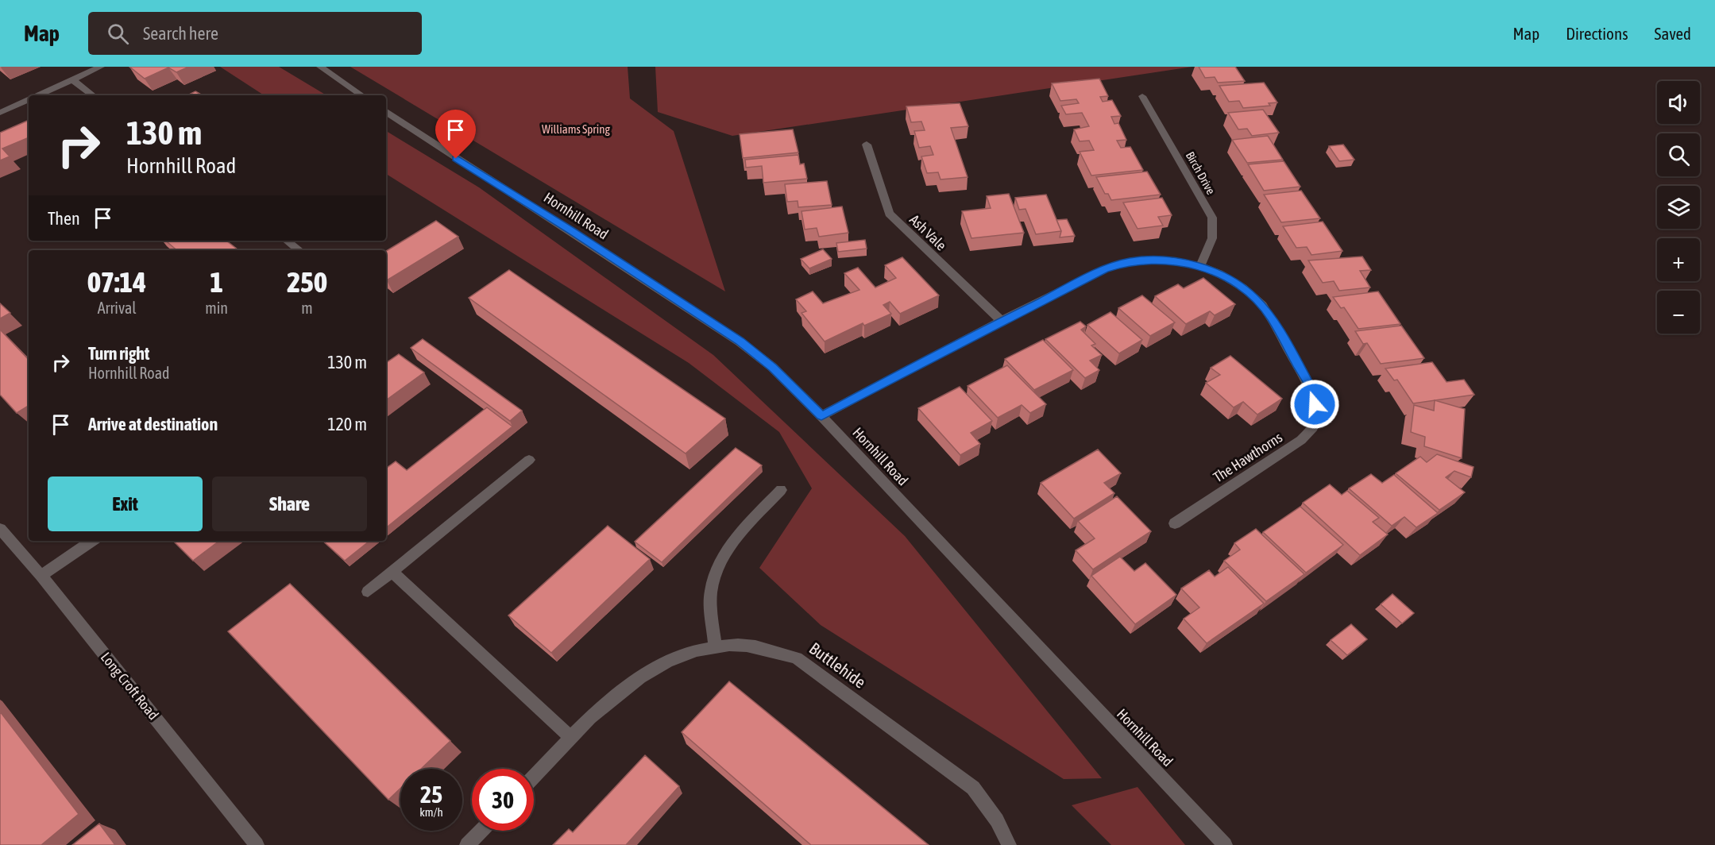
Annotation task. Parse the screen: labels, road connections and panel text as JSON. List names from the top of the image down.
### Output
{
  "streets": {
    "street": [
      "Birch Drive",
      "Hornhill Road",
      "Ash Vale",
      "The Hawthorns",
      "Buttlehide",
      "Long Croft Road"
    ]
  },
  "crossings": [
    ["Birch Drive", "The Hawthorns"],
    ["Hornhill Road", "The Hawthorns"],
    ["Ash Vale", "The Hawthorns"]
  ],
  "parks": ["Williams Spring"],
  "page": {
    "header": "Map",
    "search": "Search here",
    "nav": ["Map", "Directions", "Saved"],
    "map_buttons": ["+", "−"],
    "turn": ["130 m", "Hornhill Road"],
    "then": "Then",
    "eta": [
      "07:14",
      "Arrival",
      "1",
      "min",
      "250",
      "m"
    ],
    "list": [
      {
        "name": "Turn right",
        "note": "Hornhill Road",
        "value": "130 m"
      },
      {
        "name": "Arrive at destination",
        "value": "120 m"
      }
    ],
    "buttons": ["Exit", "Share"],
    "speed": "25 km/h",
    "limit": "30"
  }
}
